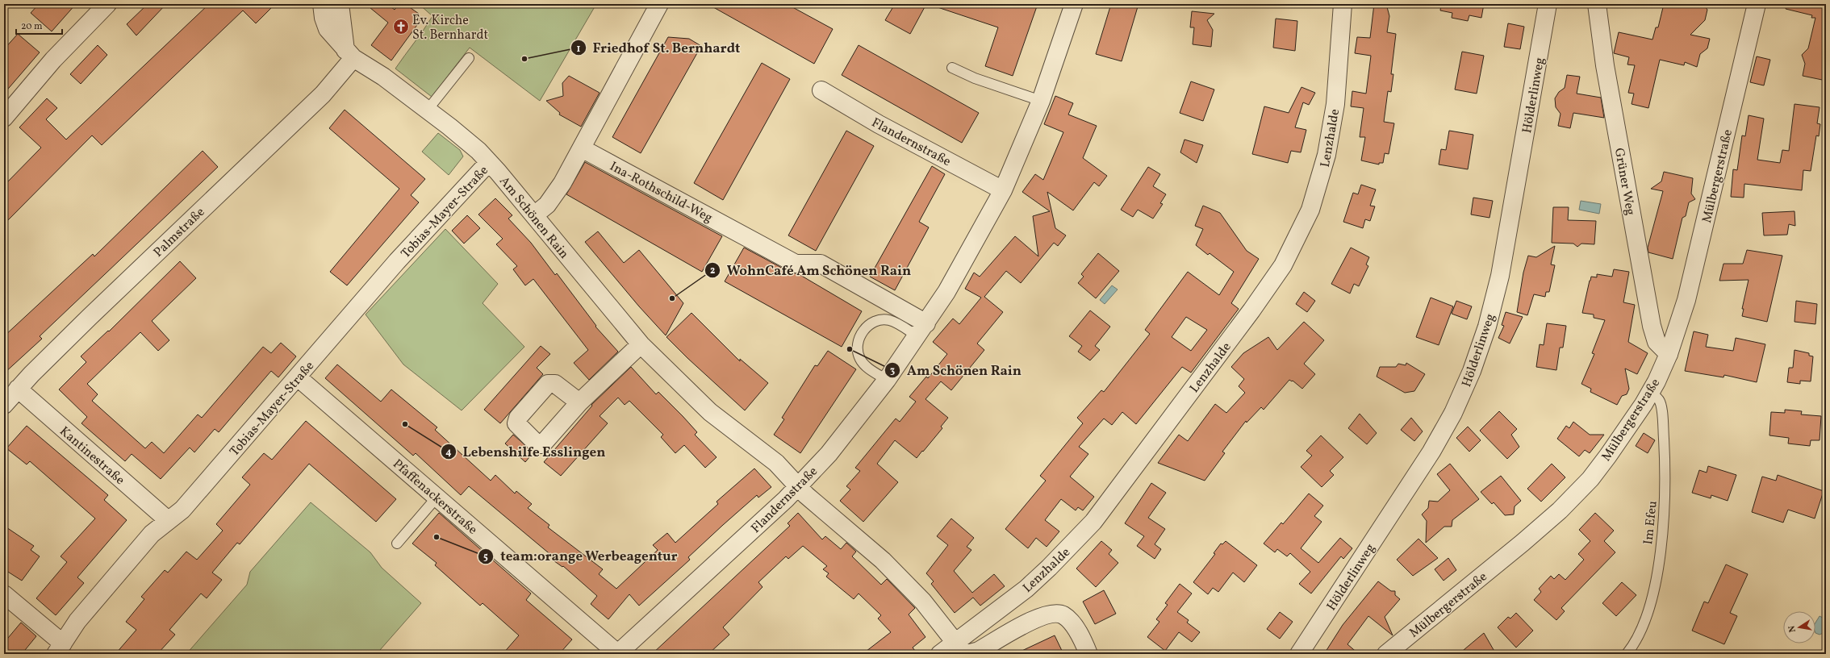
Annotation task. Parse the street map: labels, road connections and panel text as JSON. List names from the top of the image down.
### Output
{
  "streets": {
    "street": [
      "Hölderlinweg",
      "Lenzhalde",
      "Flandernstraße",
      "Mülbergerstraße",
      "Grüner Weg",
      "Ina-Rothschild-Weg",
      "Tobias-Mayer-Straße",
      "Am Schönen Rain",
      "Palmstraße",
      "Kantinestraße",
      "Pfaffenackerstraße"
    ],
    "lane": ["Im Efeu"]
  },
  "crossings": [
    ["Lenzhalde", "Am Schönen Rain"],
    ["Flandernstraße", "Ina-Rothschild-Weg"],
    ["Flandernstraße", "Am Schönen Rain"],
    ["Flandernstraße", "Pfaffenackerstraße"],
    ["Mülbergerstraße", "Grüner Weg"],
    ["Mülbergerstraße", "Im Efeu"],
    ["Tobias-Mayer-Straße", "Am Schönen Rain"],
    ["Tobias-Mayer-Straße", "Kantinestraße"],
    ["Tobias-Mayer-Straße", "Pfaffenackerstraße"],
    ["Am Schönen Rain", "Palmstraße"],
    ["Palmstraße", "Kantinestraße"]
  ],
  "places": {
    "church": ["Ev. Kirche St. Bernhardt"],
    "other": [
      "Friedhof St. Bernhardt",
      "WohnCafé Am Schönen Rain",
      "Am Schönen Rain",
      "Lebenshilfe Esslingen",
      "team:orange Werbeagentur"
    ]
  },
  "scale_bar": "20 m",
  "north": "left"
}
